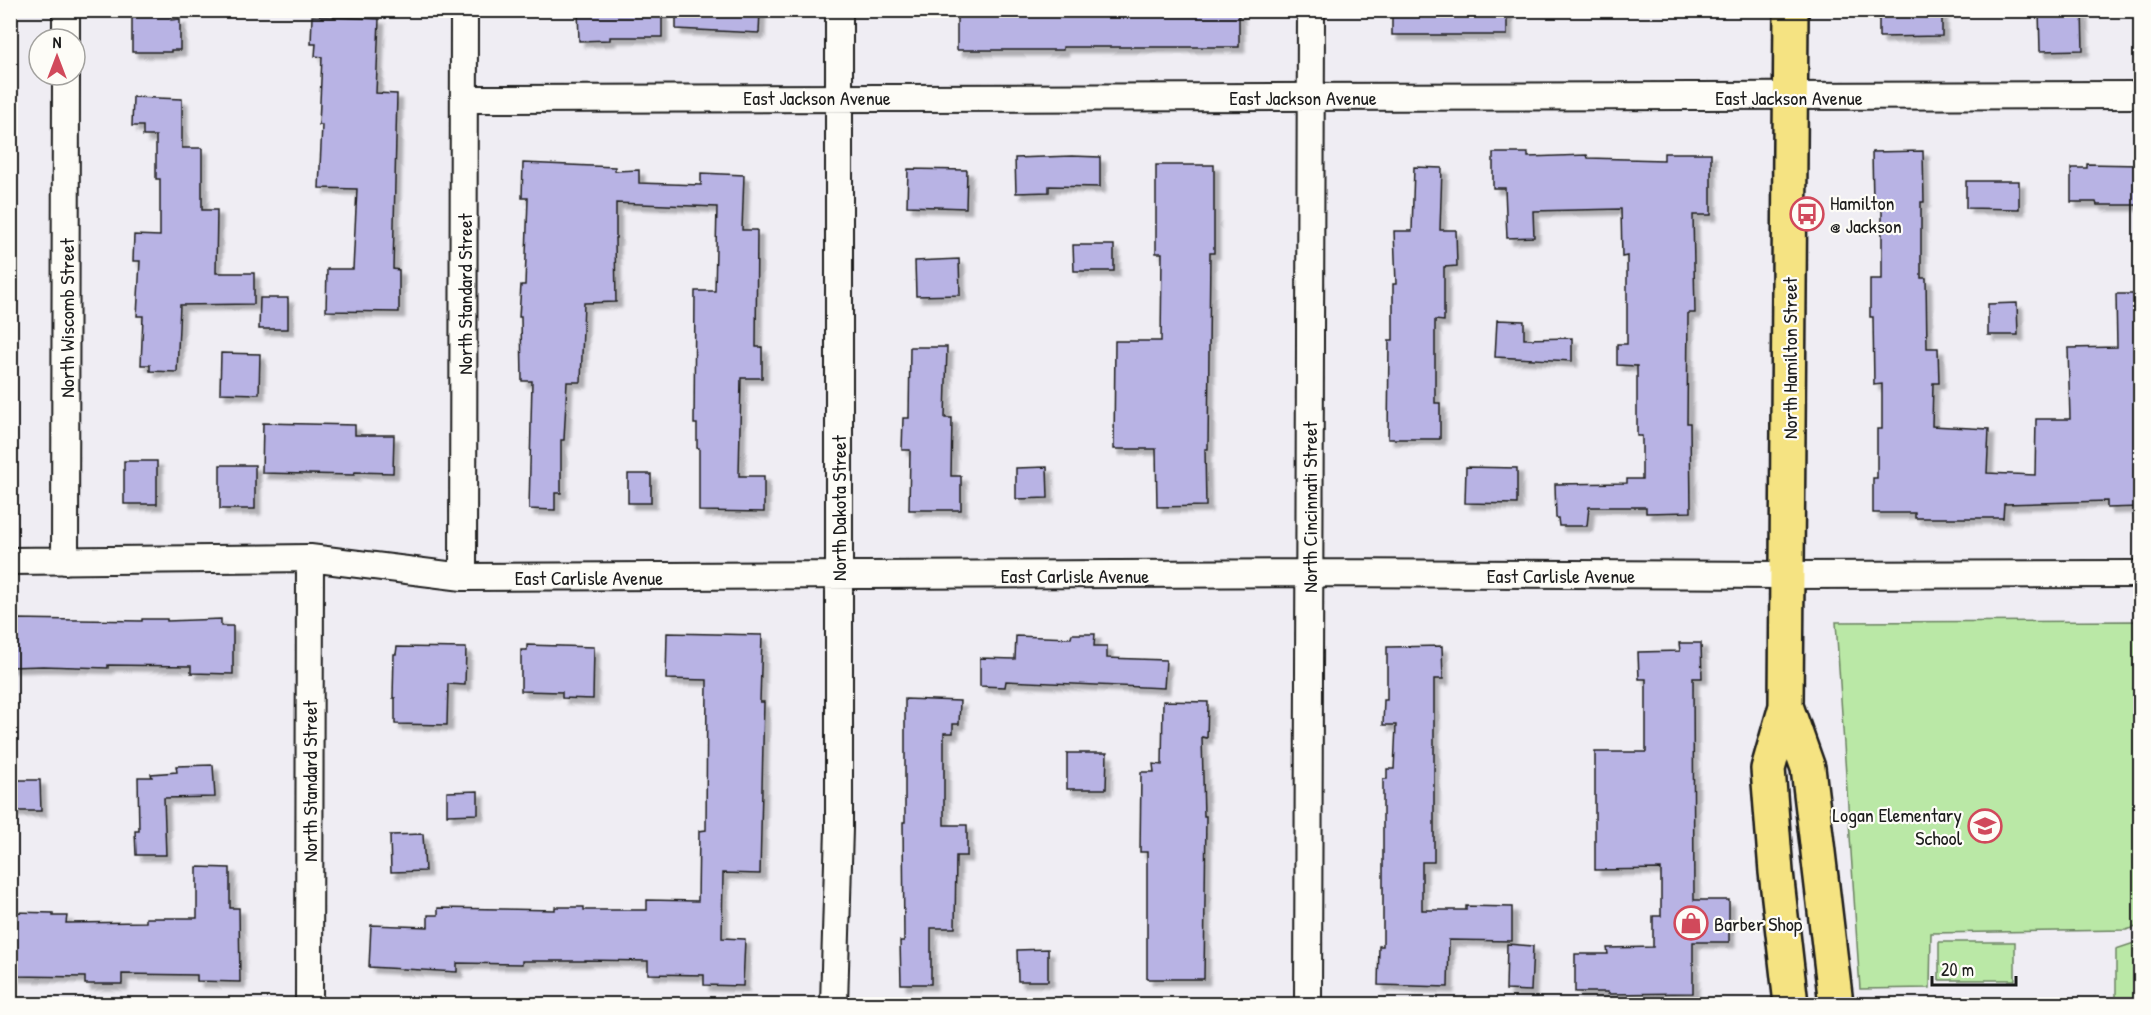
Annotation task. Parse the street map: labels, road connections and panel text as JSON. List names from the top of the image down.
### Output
{
  "streets": {
    "main road": ["North Hamilton Street"],
    "street": [
      "East Jackson Avenue",
      "North Standard Street",
      "North Wiscomb Street",
      "North Cincinnati Street",
      "North Dakota Street",
      "East Carlisle Avenue"
    ]
  },
  "crossings": [
    ["East Jackson Avenue", "North Standard Street"],
    ["East Jackson Avenue", "North Hamilton Street"],
    ["East Jackson Avenue", "North Cincinnati Street"],
    ["East Jackson Avenue", "North Dakota Street"],
    ["North Standard Street", "East Carlisle Avenue"],
    ["North Wiscomb Street", "East Carlisle Avenue"],
    ["North Hamilton Street", "East Carlisle Avenue"],
    ["North Cincinnati Street", "East Carlisle Avenue"],
    ["North Dakota Street", "East Carlisle Avenue"]
  ],
  "places": {
    "bus stop": ["Hamilton @ Jackson"],
    "school or university": ["Logan Elementary School"],
    "shop": ["Barber Shop"]
  },
  "scale_bar": "20 m",
  "north": "top"
}
